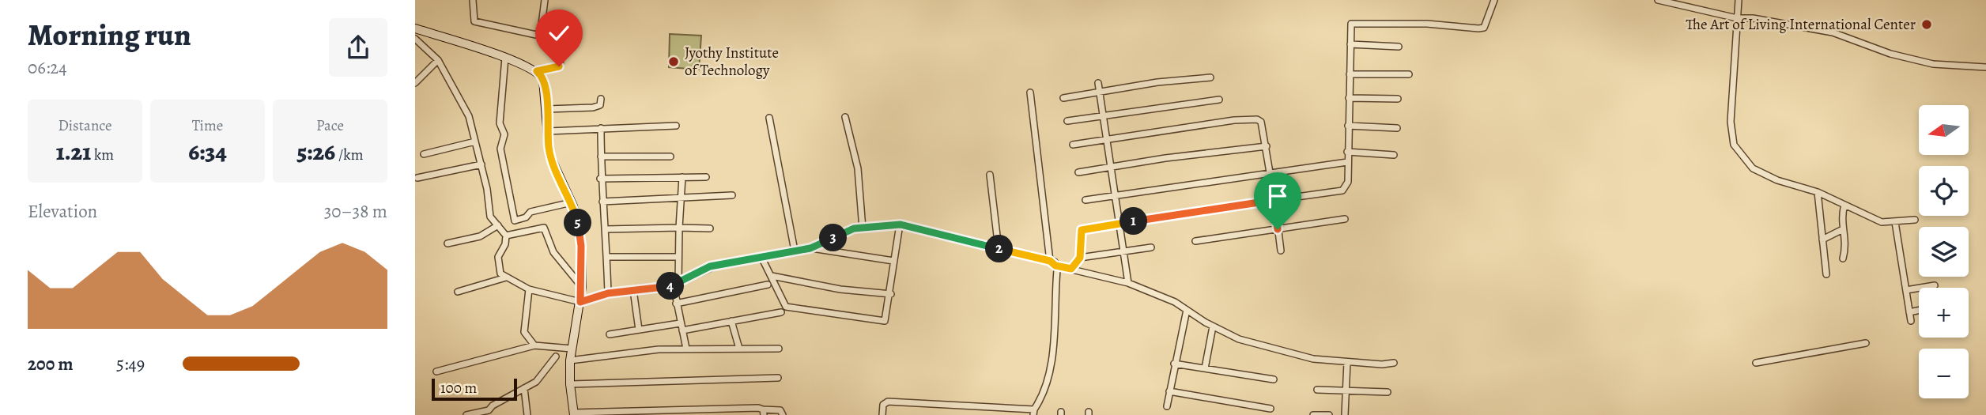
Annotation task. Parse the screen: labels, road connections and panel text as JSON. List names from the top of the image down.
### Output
{
  "places": ["The Art of Living International Center", "Jyothy Institute of Technology"],
  "scale_bar": "100 m",
  "north": "left",
  "page": {
    "heading": ["Morning run", "06:24"],
    "stats": [
      ["Distance", "1.21 km"],
      ["Time", "6:34"],
      ["Pace", "5:26 /km"]
    ],
    "map_buttons": ["+", "−"],
    "chart": ["Elevation", "30–38 m"],
    "pins": [
      "1",
      "5",
      "3",
      "2",
      "4"
    ],
    "list": [
      {
        "name": "200 m",
        "note": "5:49"
      }
    ],
    "scale": "100 m"
  }
}
